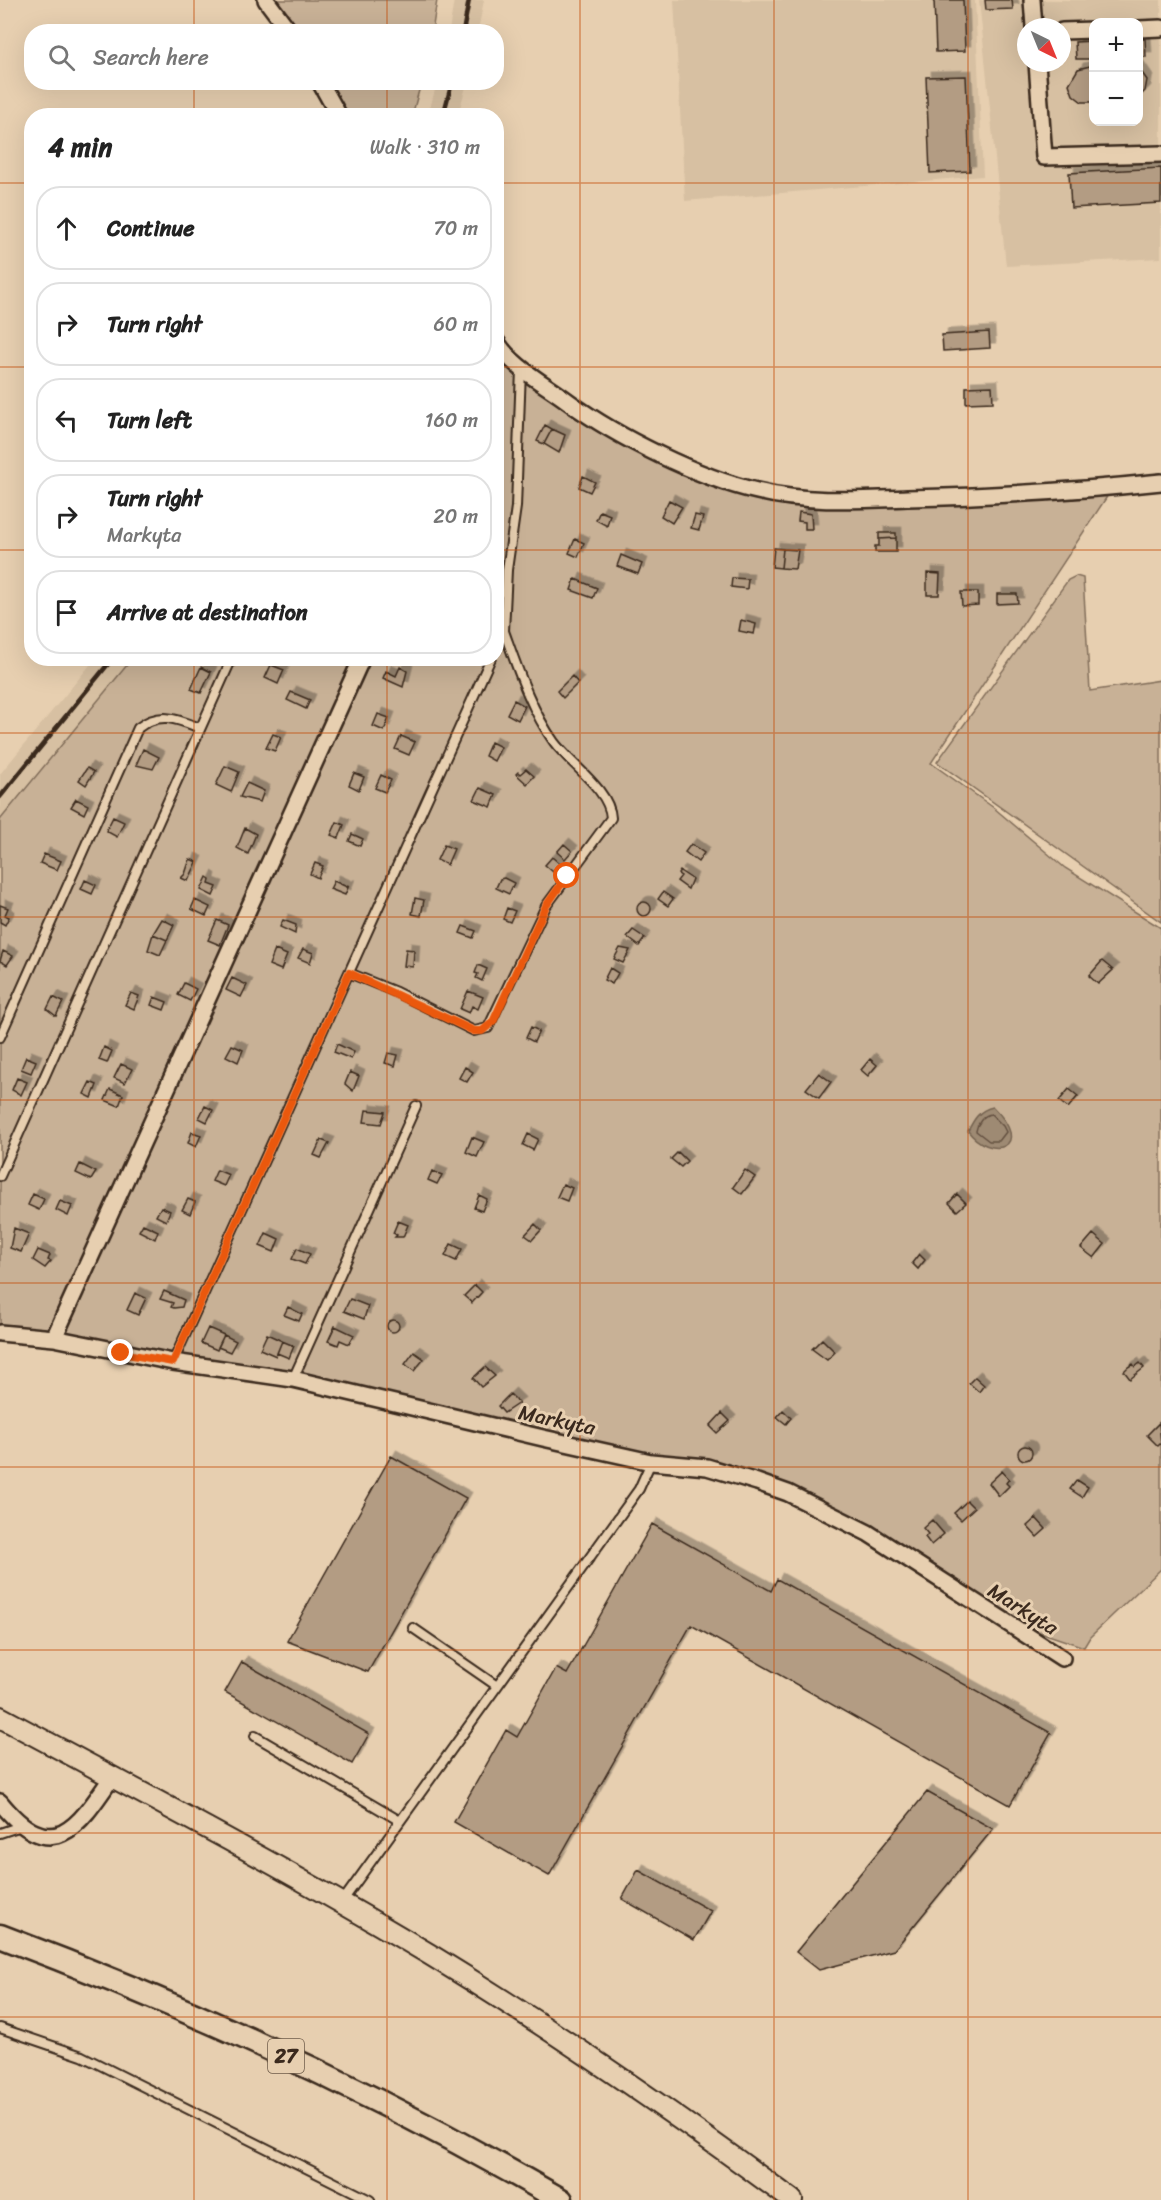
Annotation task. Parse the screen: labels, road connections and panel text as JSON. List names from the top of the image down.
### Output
{
  "streets": {
    "main road": ["27"],
    "street": ["Markyta"]
  },
  "north": "bottom right",
  "page": {
    "map_buttons": ["+", "−"],
    "search": "Search here",
    "heading": ["4 min", "Walk · 310 m"],
    "list": [
      ["Continue", "70 m"],
      ["Turn right", "60 m"],
      ["Turn left", "160 m"],
      ["Turn right", "Markyta", "20 m"],
      "Arrive at destination"
    ]
  }
}
